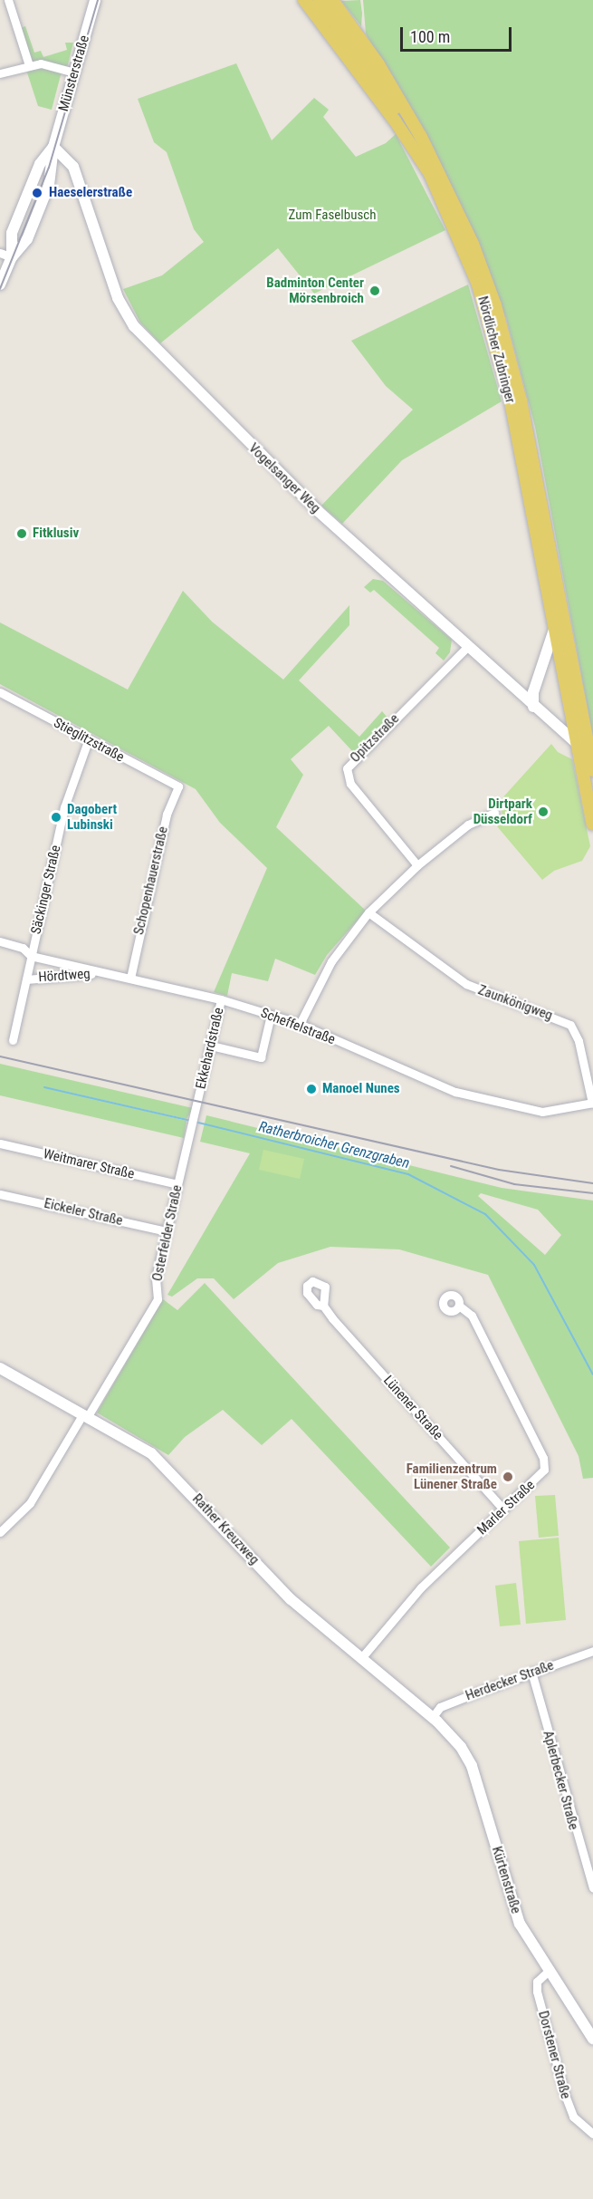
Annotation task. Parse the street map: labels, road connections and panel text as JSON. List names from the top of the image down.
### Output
{
  "streets": {
    "main road": ["Nördlicher Zubringer"],
    "street": [
      "Münsterstraße",
      "Vogelsanger Weg",
      "Opitzstraße",
      "Stieglitzstraße",
      "Schopenhauerstraße",
      "Säckinger Straße",
      "Hördtweg",
      "Zaunkönigweg",
      "Scheffelstraße",
      "Ekkehardstraße",
      "Weitmarer Straße",
      "Eickeler Straße",
      "Osterfelder Straße",
      "Lünener Straße",
      "Marler Straße",
      "Rather Kreuzweg",
      "Herdecker Straße",
      "Aplerbecker Straße",
      "Kürtenstraße",
      "Dorstener Straße"
    ]
  },
  "crossings": [
    ["Münsterstraße", "Vogelsanger Weg"],
    ["Nördlicher Zubringer", "Vogelsanger Weg"],
    ["Vogelsanger Weg", "Opitzstraße"],
    ["Stieglitzstraße", "Schopenhauerstraße"],
    ["Stieglitzstraße", "Säckinger Straße"],
    ["Schopenhauerstraße", "Scheffelstraße"],
    ["Säckinger Straße", "Hördtweg"],
    ["Säckinger Straße", "Scheffelstraße"],
    ["Hördtweg", "Scheffelstraße"],
    ["Zaunkönigweg", "Scheffelstraße"],
    ["Scheffelstraße", "Ekkehardstraße"],
    ["Ekkehardstraße", "Osterfelder Straße"],
    ["Weitmarer Straße", "Osterfelder Straße"],
    ["Eickeler Straße", "Osterfelder Straße"],
    ["Osterfelder Straße", "Rather Kreuzweg"],
    ["Lünener Straße", "Marler Straße"],
    ["Marler Straße", "Rather Kreuzweg"],
    ["Rather Kreuzweg", "Herdecker Straße"],
    ["Rather Kreuzweg", "Kürtenstraße"],
    ["Herdecker Straße", "Aplerbecker Straße"],
    ["Herdecker Straße", "Kürtenstraße"],
    ["Kürtenstraße", "Dorstener Straße"]
  ],
  "water": ["Ratherbroicher Grenzgraben"],
  "parks": ["Zum Faselbusch"],
  "places": [
    "Haeselerstraße",
    "Badminton Center Mörsenbroich",
    "Fitklusiv",
    "Dirtpark Düsseldorf",
    "Dagobert Lubinski",
    "Manoel Nunes",
    "Familienzentrum Lünener Straße"
  ],
  "scale_bar": "100 m"
}
